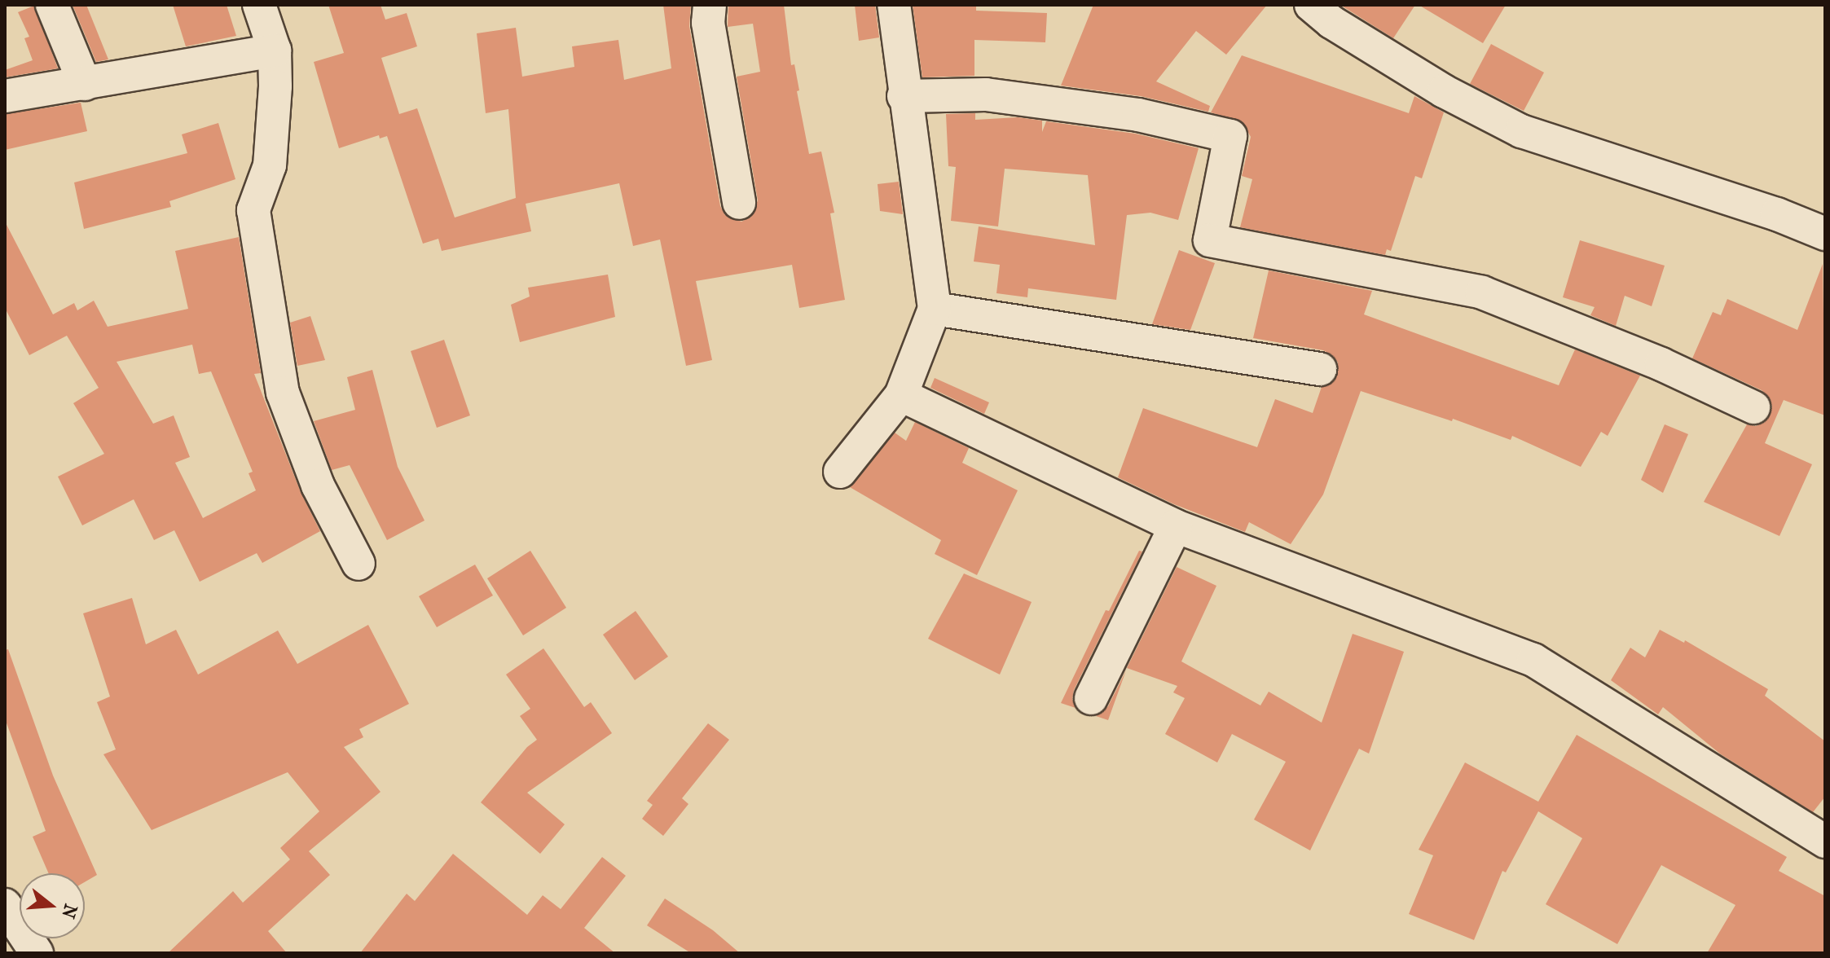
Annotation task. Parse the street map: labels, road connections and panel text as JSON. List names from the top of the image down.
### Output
{
  "north": "right"
}
